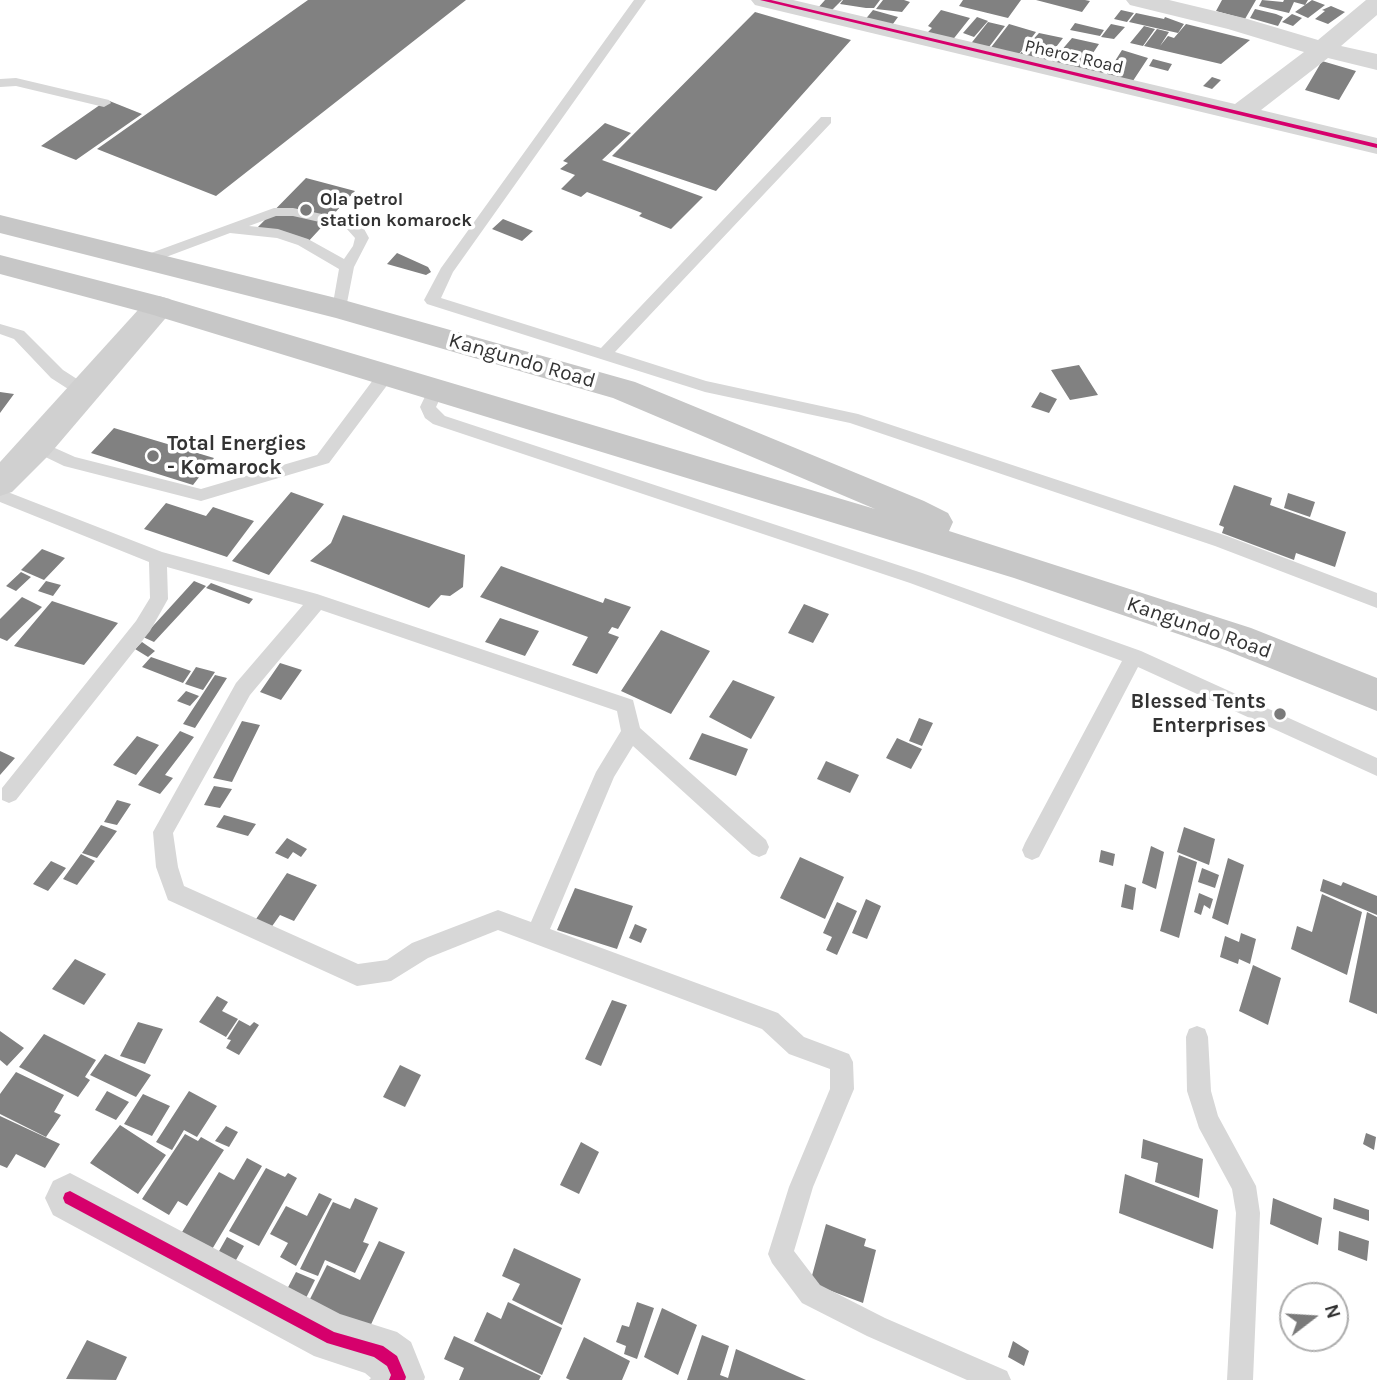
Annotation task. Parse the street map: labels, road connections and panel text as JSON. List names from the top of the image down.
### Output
{
  "streets": {
    "highway": ["Kangundo Road"],
    "street": ["Pheroz Road"]
  },
  "places": ["Ola petrol station komarock", "Total Energies - Komarock", "Blessed Tents Enterprises"],
  "north": "right"
}
